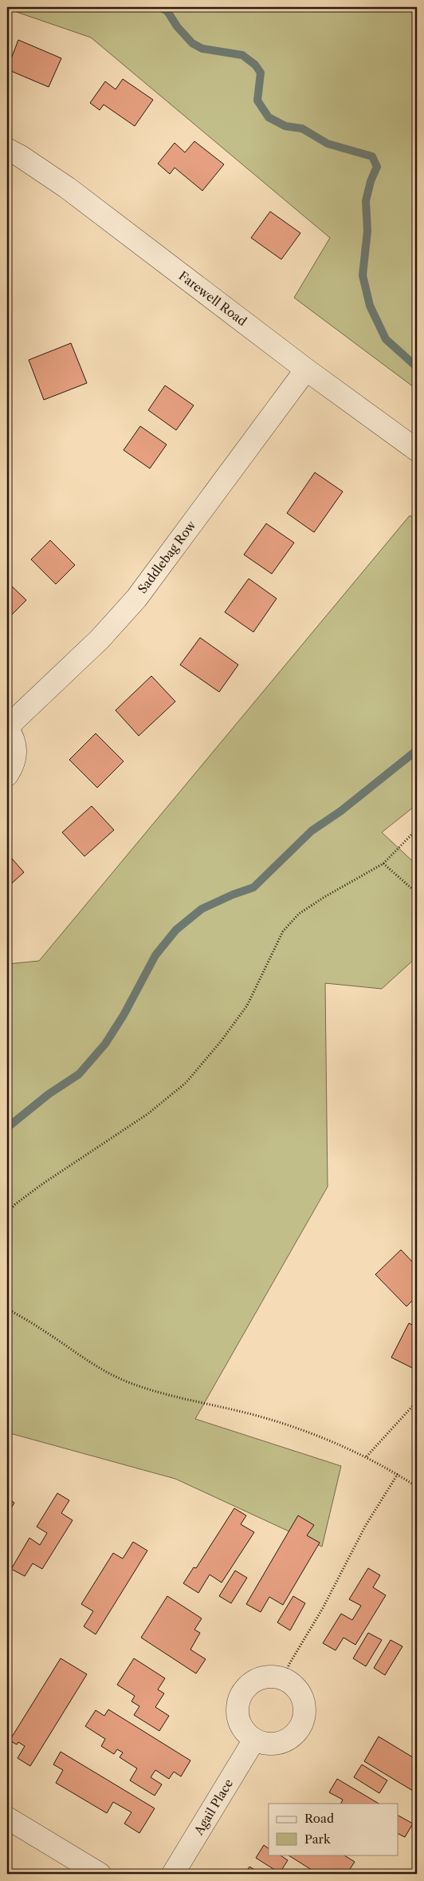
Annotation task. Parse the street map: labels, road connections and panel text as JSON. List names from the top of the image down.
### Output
{
  "streets": {
    "street": ["Farewell Road", "Saddlebag Row", "Agail Place"]
  },
  "crossings": [
    ["Farewell Road", "Saddlebag Row"]
  ],
  "legend": ["Road", "Park"]
}
